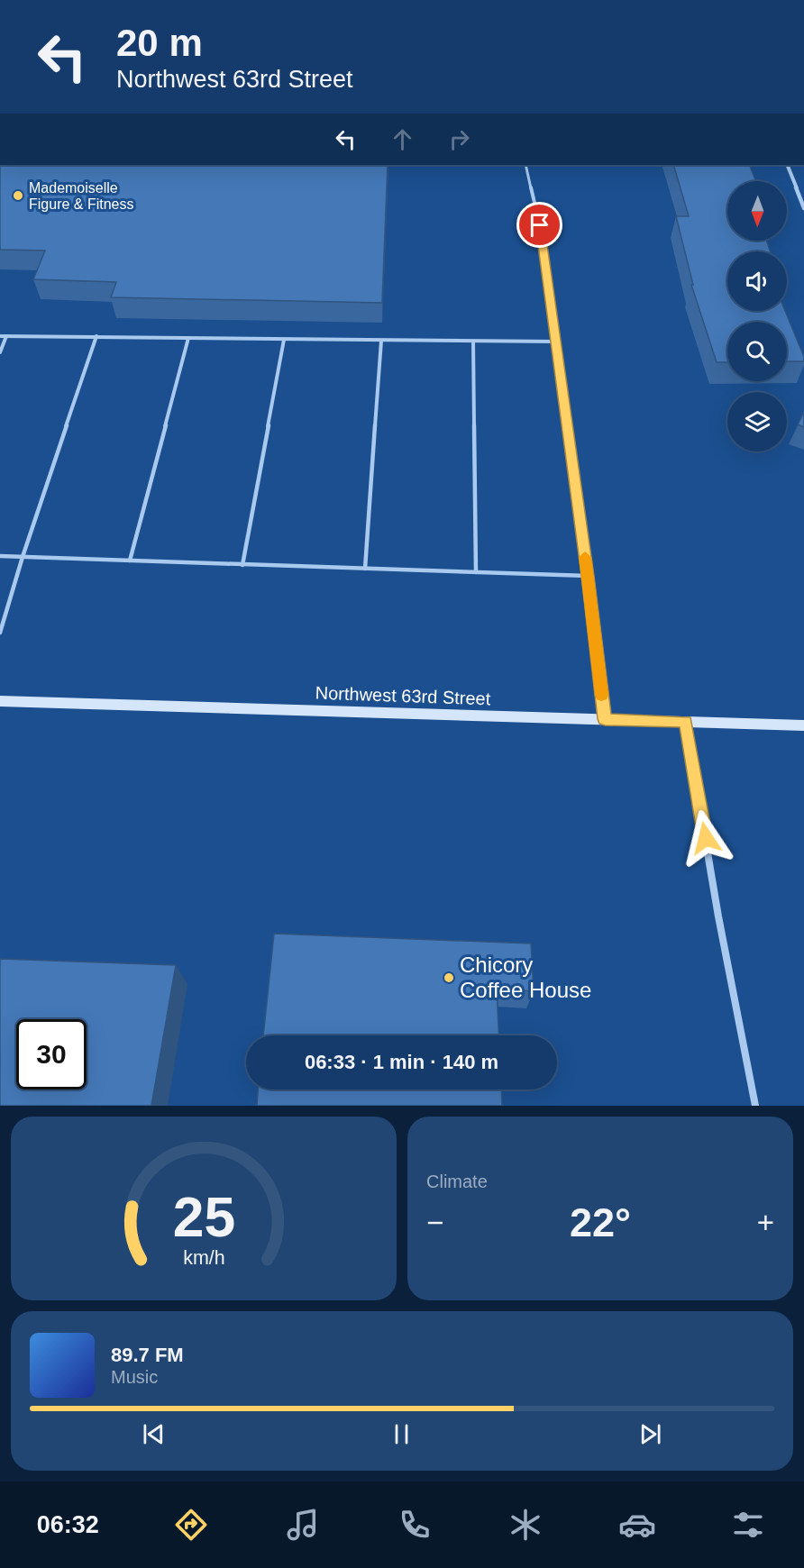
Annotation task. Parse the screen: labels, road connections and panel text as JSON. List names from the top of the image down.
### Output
{
  "streets": {
    "main road": ["Northwest 63rd Street"]
  },
  "places": ["Mademoiselle Figure & Fitness", "Chicory Coffee House"],
  "north": "bottom",
  "page": {
    "turn": ["20 m", "Northwest 63rd Street"],
    "limit": "30",
    "trip": "06:33 · 1 min · 140 m",
    "tile": "Climate",
    "heat": ["−", "22°", "+"],
    "song": ["89.7 FM", "Music"],
    "tabs": "06:32",
    "gauge": ["25", "km/h"]
  }
}
